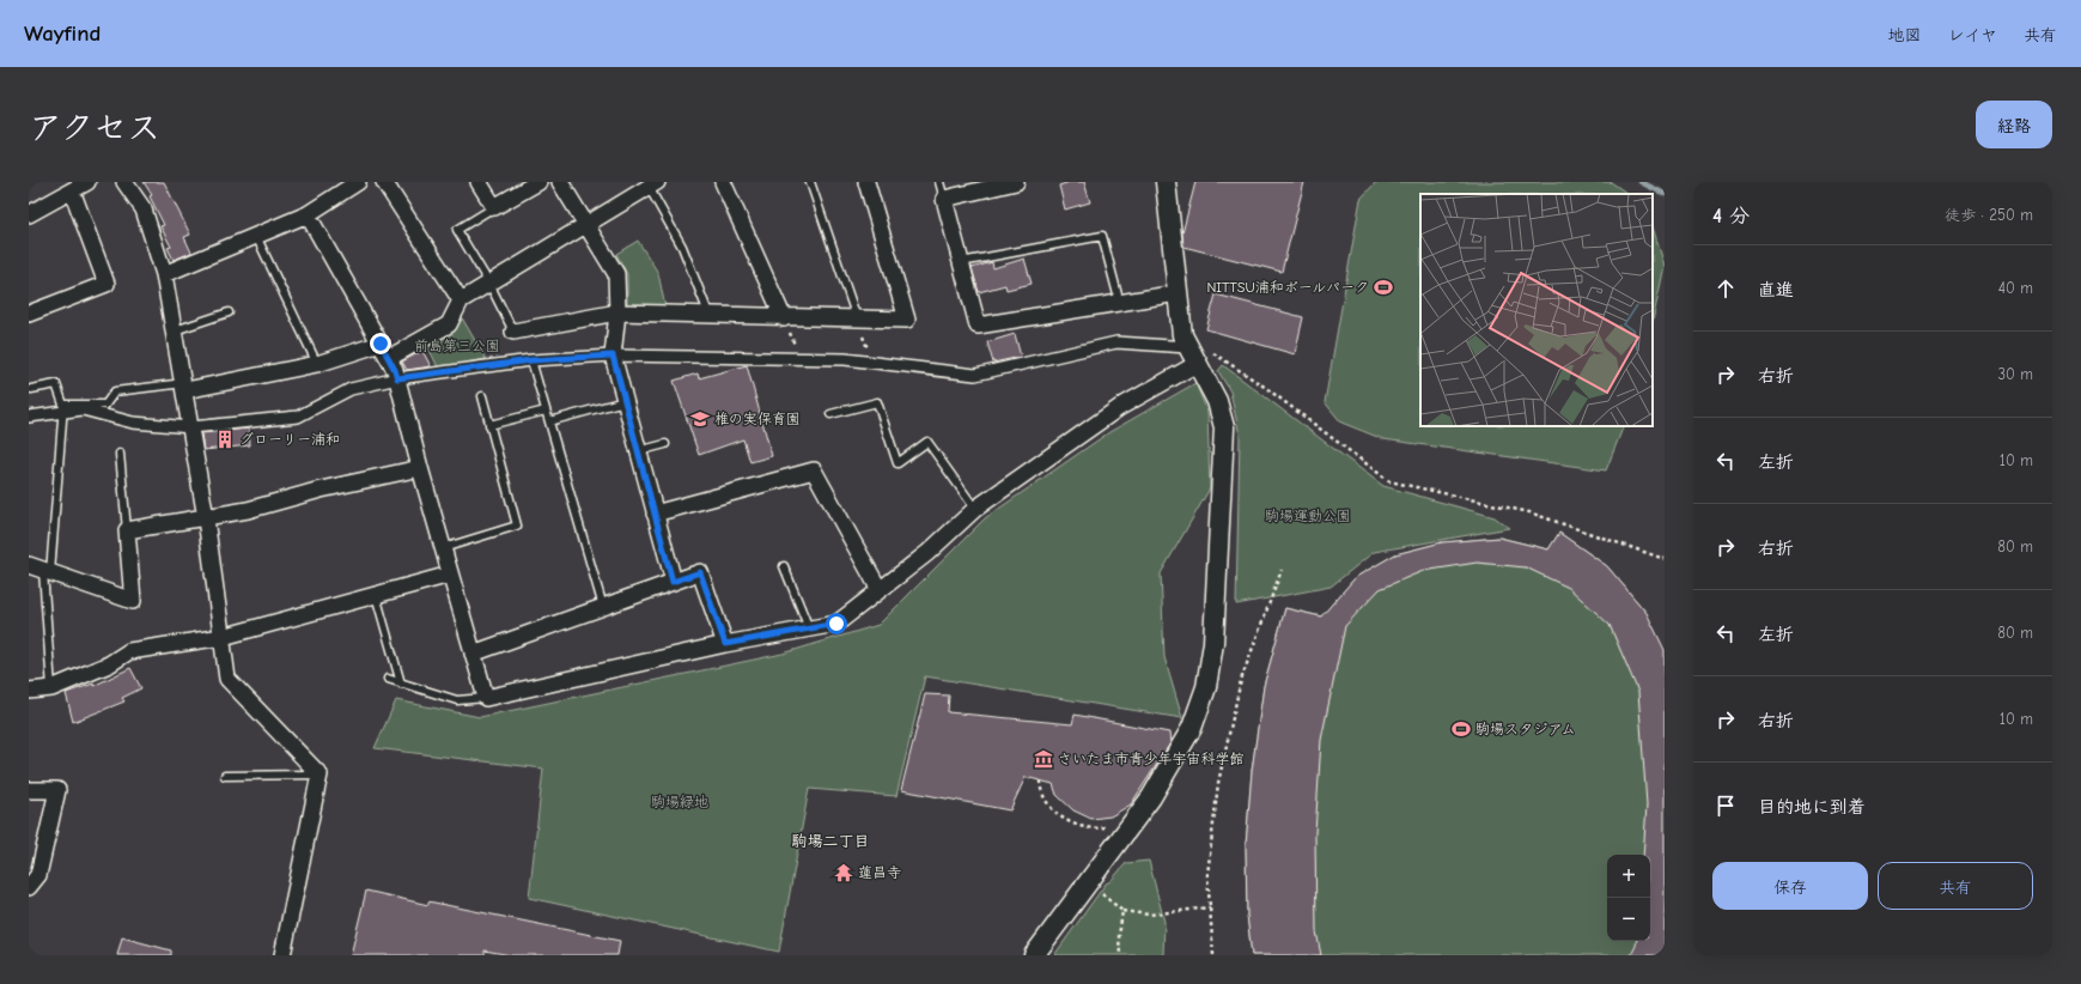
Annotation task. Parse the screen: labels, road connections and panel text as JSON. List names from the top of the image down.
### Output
{
  "districts": ["駒場二丁目"],
  "parks": ["前島第三公園", "駒場運動公園", "駒場緑地"],
  "places": {
    "sports": ["NITTSU浦和ボールパーク", "駒場スタジアム"],
    "school or university": ["椎の実保育園"],
    "building": ["グローリー浦和"],
    "museum": ["さいたま市青少年宇宙科学館"],
    "temple": ["蓮昌寺"]
  },
  "page": {
    "header": "Wayfind",
    "nav": ["地図", "レイヤ", "共有"],
    "title": "アクセス",
    "buttons": [
      "経路",
      ["保存", "共有"]
    ],
    "heading": ["4 分", "徒歩 · 250 m"],
    "list": [
      ["直進", "40 m"],
      ["右折", "30 m"],
      ["左折", "10 m"],
      ["右折", "80 m"],
      ["左折", "80 m"],
      ["右折", "10 m"],
      "目的地に到着"
    ],
    "map_buttons": ["+", "−"]
  }
}
